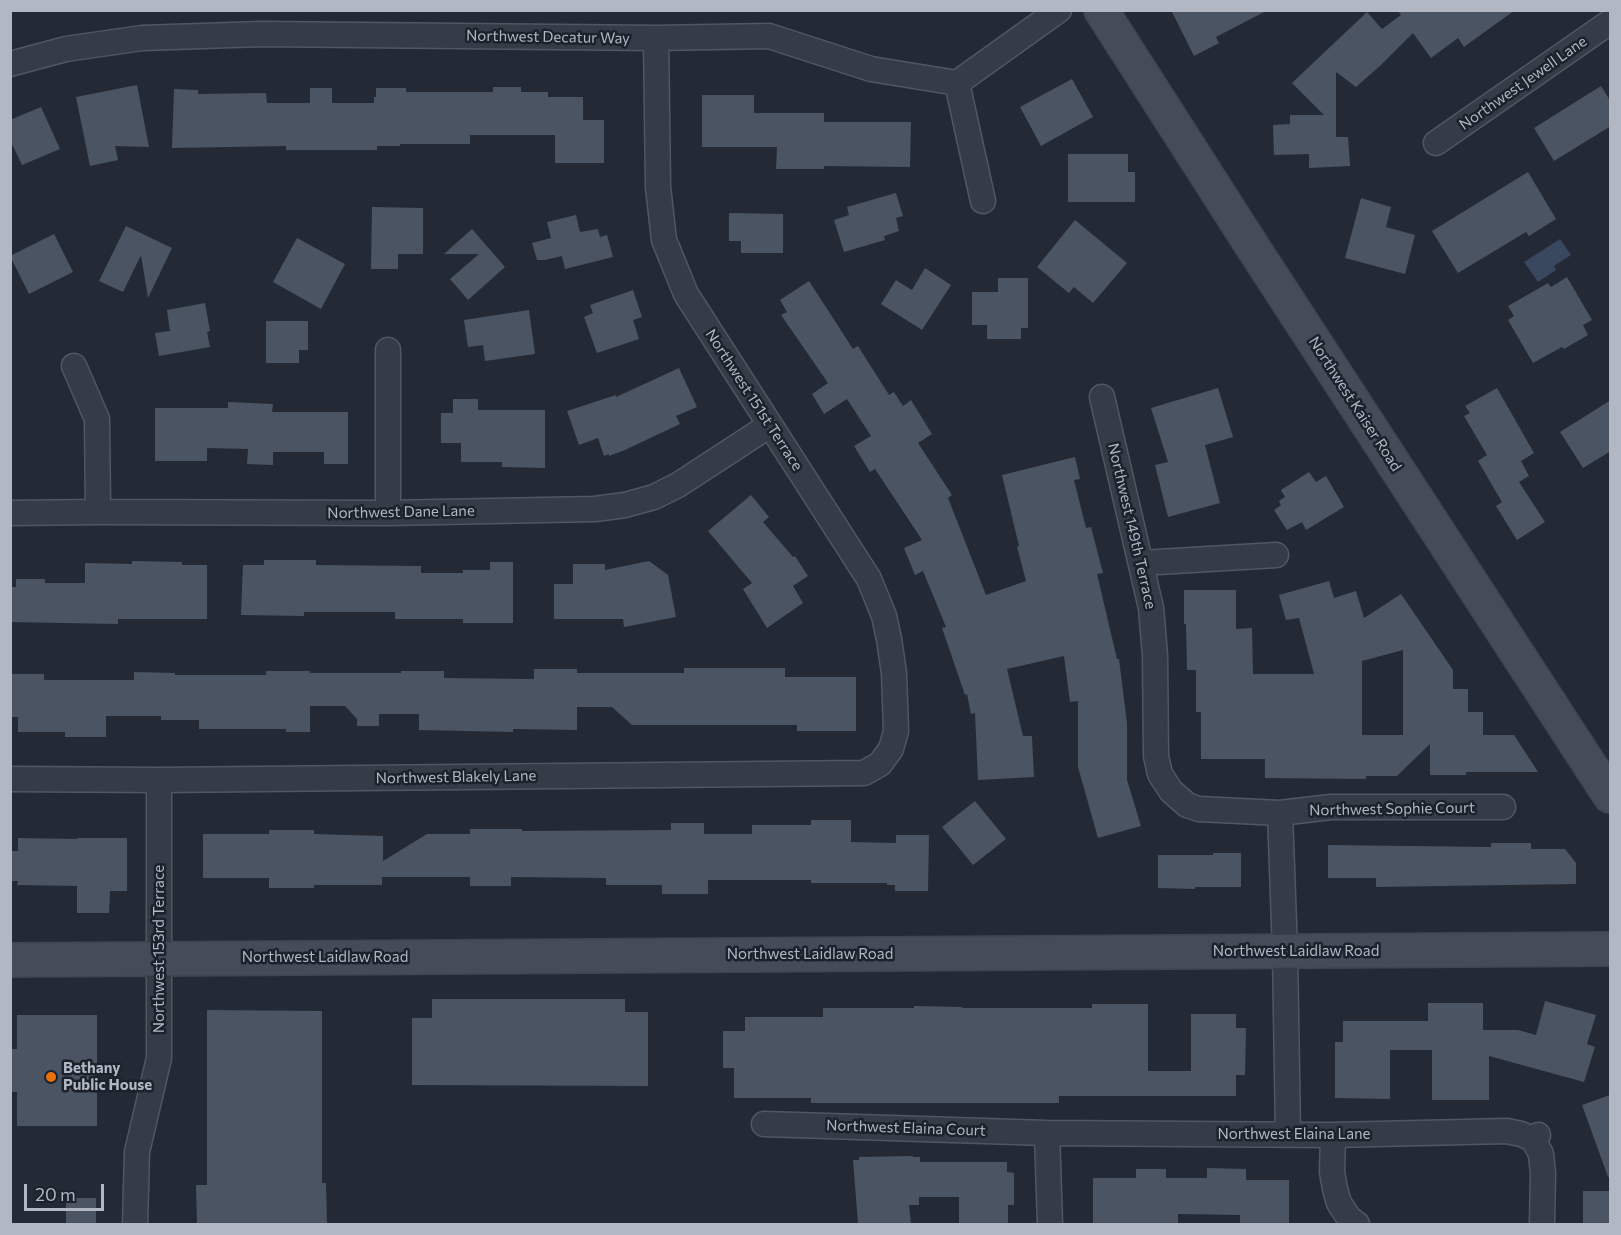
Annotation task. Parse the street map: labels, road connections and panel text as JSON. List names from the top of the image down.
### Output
{
  "streets": {
    "main road": ["Northwest Kaiser Road", "Northwest Laidlaw Road"],
    "street": [
      "Northwest Decatur Way",
      "Northwest Jewell Lane",
      "Northwest 151st Terrace",
      "Northwest Dane Lane",
      "Northwest 149th Terrace",
      "Northwest Blakely Lane",
      "Northwest Sophie Court",
      "Northwest 153rd Terrace",
      "Northwest Elaina Court",
      "Northwest Elaina Lane"
    ]
  },
  "crossings": [
    ["Northwest Decatur Way", "Northwest 151st Terrace"],
    ["Northwest 151st Terrace", "Northwest Dane Lane"],
    ["Northwest 151st Terrace", "Northwest Blakely Lane"],
    ["Northwest 149th Terrace", "Northwest Sophie Court"],
    ["Northwest Blakely Lane", "Northwest 153rd Terrace"],
    ["Northwest 153rd Terrace", "Northwest Laidlaw Road"],
    ["Northwest Elaina Court", "Northwest Elaina Lane"]
  ],
  "places": ["Bethany Public House"],
  "scale_bar": "20 m"
}
